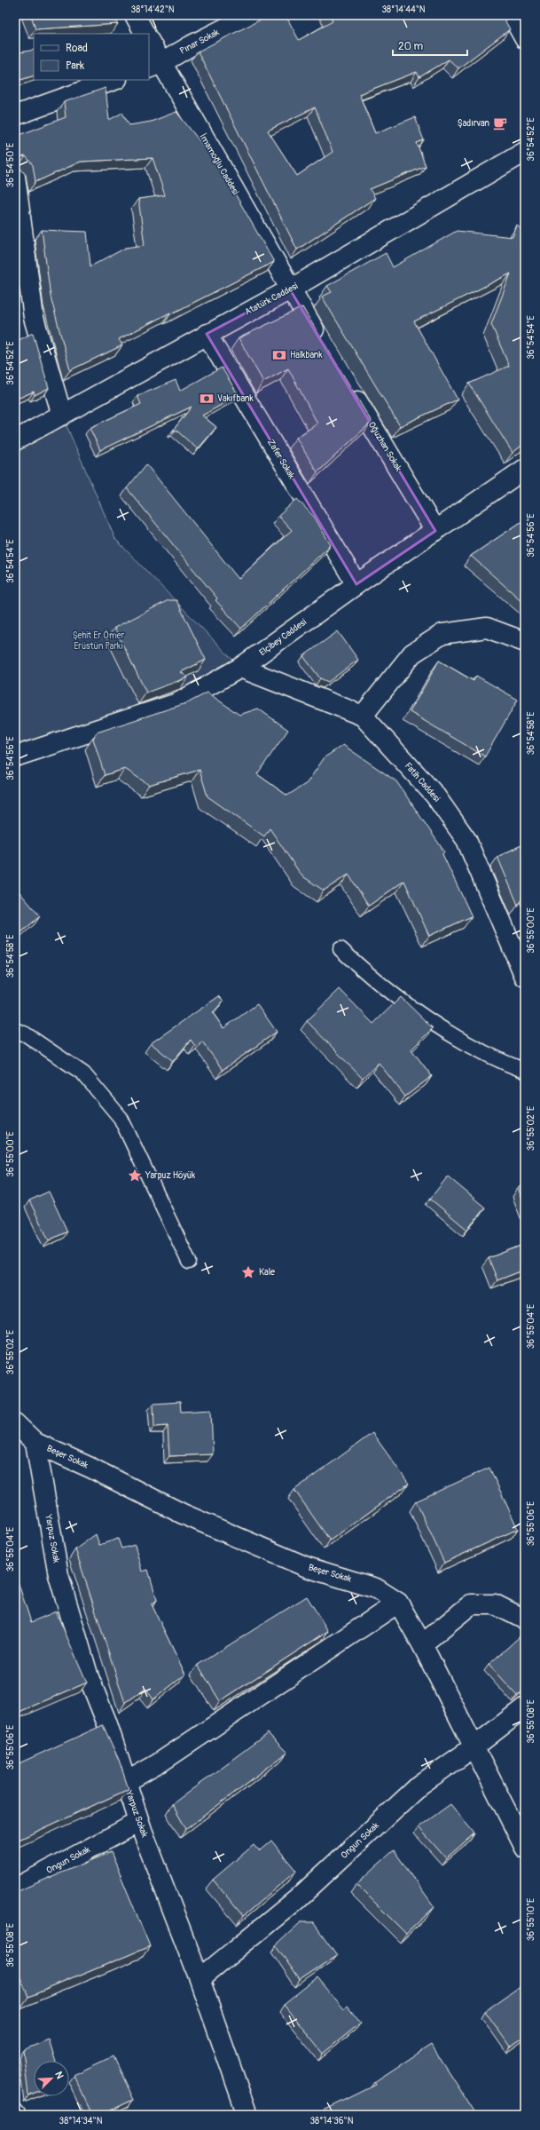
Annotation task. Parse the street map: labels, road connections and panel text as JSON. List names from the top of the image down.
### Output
{
  "streets": {
    "street": [
      "Pınar Sokak",
      "İmamoğlu Caddesi",
      "Atatürk Caddesi",
      "Oğuzhan Sokak",
      "Zafer Sokak",
      "Elçibey Caddesi",
      "Fatih Caddesi",
      "Beşer Sokak",
      "Yarpuz Sokak",
      "Ongun Sokak"
    ]
  },
  "crossings": [
    ["Pınar Sokak", "İmamoğlu Caddesi"],
    ["İmamoğlu Caddesi", "Atatürk Caddesi"],
    ["Atatürk Caddesi", "Zafer Sokak"],
    ["Oğuzhan Sokak", "Elçibey Caddesi"],
    ["Zafer Sokak", "Elçibey Caddesi"],
    ["Elçibey Caddesi", "Fatih Caddesi"],
    ["Beşer Sokak", "Yarpuz Sokak"],
    ["Beşer Sokak", "Ongun Sokak"],
    ["Yarpuz Sokak", "Ongun Sokak"]
  ],
  "parks": ["Şehit Er Ömer Erüstün Parkı"],
  "places": {
    "cafe": ["Şadırvan"],
    "bank": ["Halkbank", "Vakıfbank"],
    "place": ["Yarpuz Höyük", "Kale"]
  },
  "legend": ["Road", "Park"],
  "scale_bar": "20 m",
  "north": "top right",
  "coordinates": [
    "38°14'42\"N",
    "38°14'44\"N",
    "36°54'52\"E",
    "36°54'50\"E",
    "36°54'54\"E",
    "36°54'56\"E",
    "36°54'58\"E",
    "36°55'00\"E",
    "36°55'02\"E",
    "36°55'04\"E",
    "36°55'06\"E",
    "36°55'08\"E",
    "36°55'10\"E",
    "38°14'34\"N",
    "38°14'36\"N"
  ]
}
